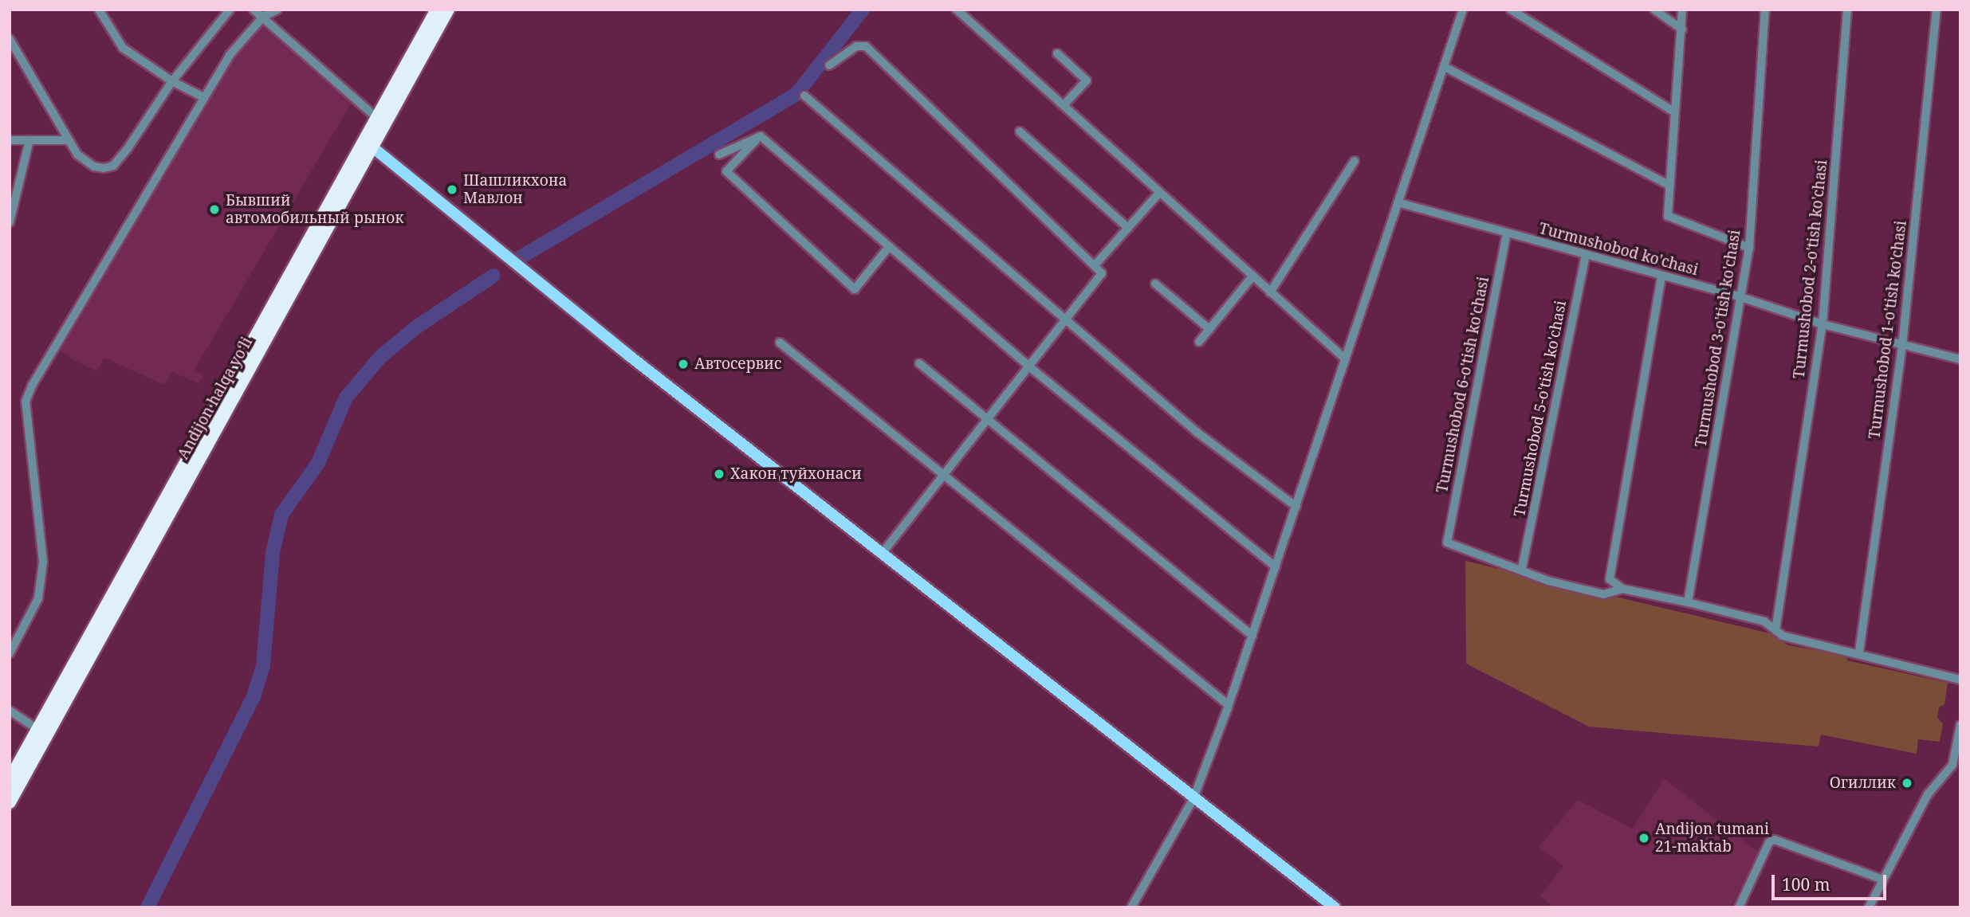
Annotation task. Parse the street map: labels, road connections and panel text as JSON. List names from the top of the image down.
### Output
{
  "streets": {
    "highway": ["Andijon halqa yo‘li"],
    "street": [
      "Turmushobod ko'chasi",
      "Turmushobod 2-o'tish ko'chasi",
      "Turmushobod 1-o'tish ko'chasi",
      "Turmushobod 3-o'tish ko'chasi",
      "Turmushobod 6-o'tish ko'chasi",
      "Turmushobod 5-o'tish ko'chasi"
    ]
  },
  "crossings": [
    ["Turmushobod ko'chasi", "Turmushobod 2-o'tish ko'chasi"],
    ["Turmushobod ko'chasi", "Turmushobod 1-o'tish ko'chasi"],
    ["Turmushobod ko'chasi", "Turmushobod 3-o'tish ko'chasi"],
    ["Turmushobod ko'chasi", "Turmushobod 6-o'tish ko'chasi"],
    ["Turmushobod ko'chasi", "Turmushobod 5-o'tish ko'chasi"],
    ["Turmushobod 6-o'tish ko'chasi", "Turmushobod 5-o'tish ko'chasi"]
  ],
  "places": [
    "Шашликхона Мавлон",
    "Бывший автомобильный рынок",
    "Автосервис",
    "Хакон туйхонаси",
    "Огиллик",
    "Andijon tumani 21-maktab"
  ],
  "scale_bar": "100 m"
}
